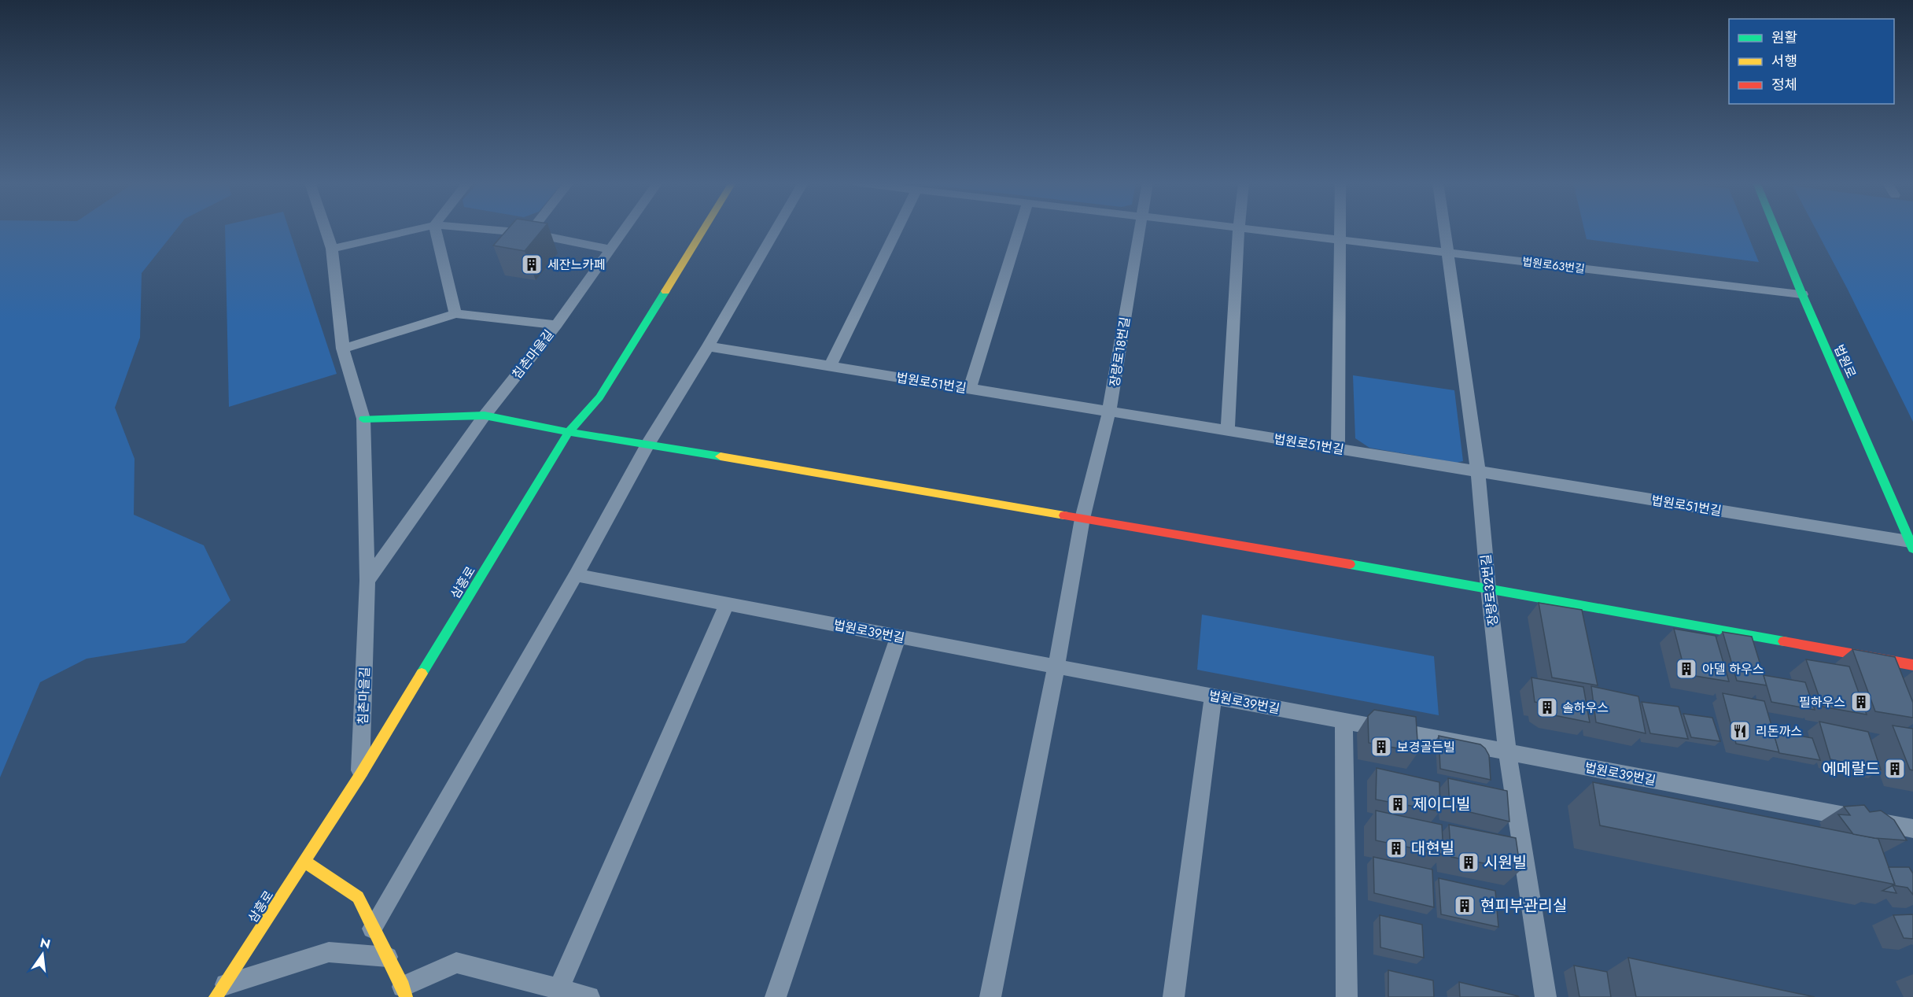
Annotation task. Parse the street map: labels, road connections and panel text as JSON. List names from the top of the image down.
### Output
{
  "streets": {
    "street": [
      "법원로63번길",
      "장량로18번길",
      "침촌마을길",
      "법원로",
      "법원로51번길",
      "삼흥로",
      "장량로32번길",
      "법원로39번길"
    ]
  },
  "crossings": [
    ["법원로63번길", "법원로"],
    ["법원로63번길", "장량로32번길"],
    ["장량로18번길", "법원로51번길"],
    ["장량로18번길", "법원로39번길"],
    ["침촌마을길", "삼흥로"],
    ["법원로", "법원로51번길"],
    ["법원로51번길", "장량로32번길"],
    ["장량로32번길", "법원로39번길"]
  ],
  "places": {
    "building": [
      "세잔느카페",
      "아델 하우스",
      "필하우스",
      "솔하우스",
      "보경골든빌",
      "에메랄드",
      "제이디빌",
      "대현빌",
      "시원빌",
      "현피부관리실"
    ],
    "restaurant": ["리돈까스"]
  },
  "legend": ["원활", "서행", "정체"],
  "north": "top"
}
